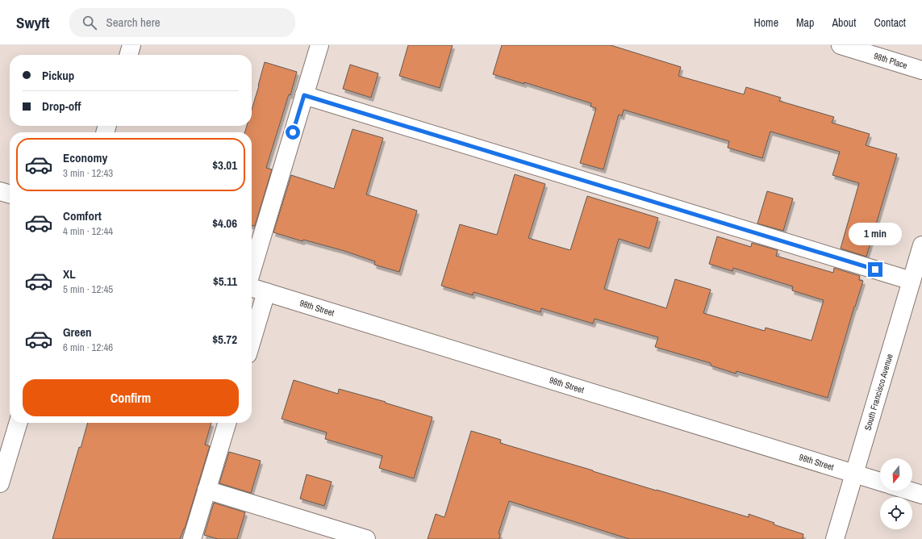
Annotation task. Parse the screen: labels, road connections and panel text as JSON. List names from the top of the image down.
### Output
{
  "streets": {
    "street": ["98th Place", "98th Street", "South Francisco Avenue"]
  },
  "crossings": [
    ["98th Street", "South Francisco Avenue"]
  ],
  "north": "bottom",
  "page": {
    "header": "Swyft",
    "search": "Search here",
    "nav": [
      "Home",
      "Map",
      "About",
      "Contact"
    ],
    "banner": ["Pickup", "Drop-off"],
    "list": [
      {
        "name": "Economy",
        "note": "3 min · 12:43",
        "value": "$3.01"
      },
      {
        "name": "Comfort",
        "note": "4 min · 12:44",
        "value": "$4.06"
      },
      {
        "name": "XL",
        "note": "5 min · 12:45",
        "value": "$5.11"
      },
      {
        "name": "Green",
        "note": "6 min · 12:46",
        "value": "$5.72"
      }
    ],
    "bubble": "1 min",
    "buttons": "Confirm"
  }
}
